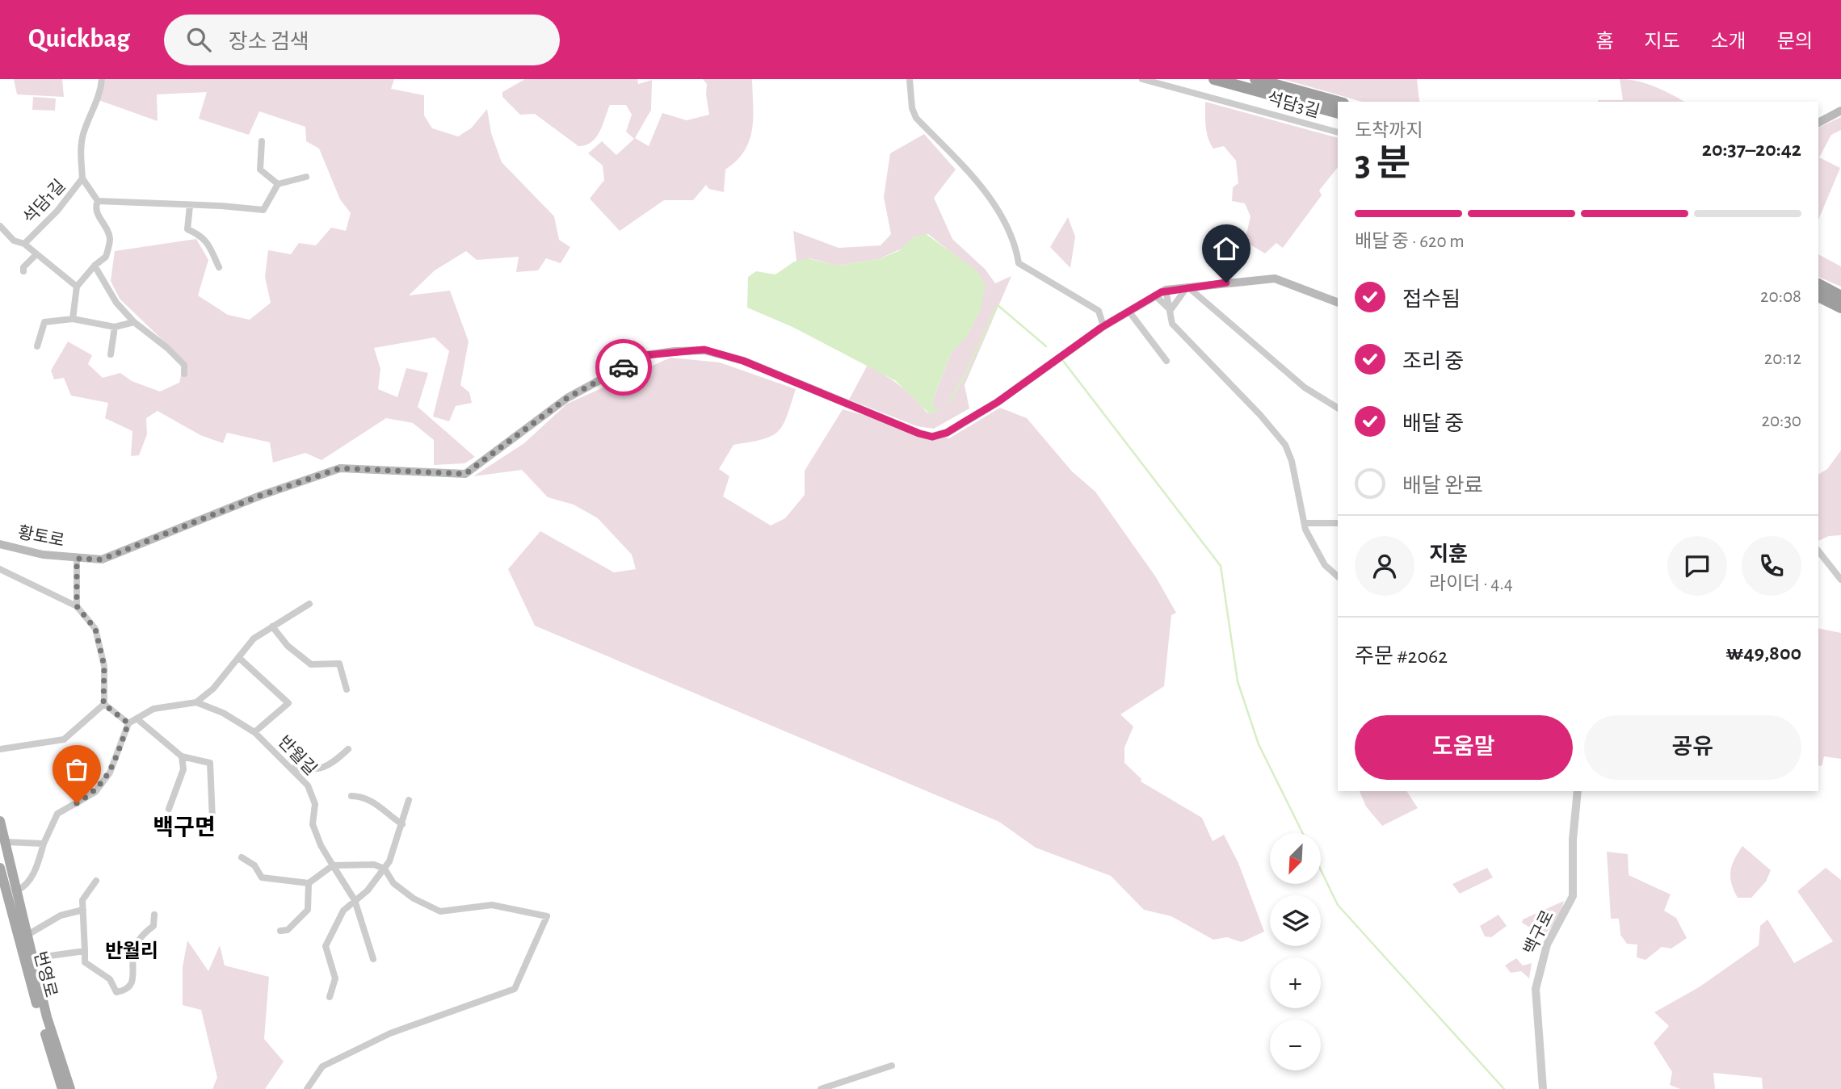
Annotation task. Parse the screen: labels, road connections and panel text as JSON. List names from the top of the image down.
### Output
{
  "streets": {
    "main road": ["황토로", "번영로"],
    "street": [
      "석담3길",
      "석담1길",
      "반월길",
      "백구로"
    ]
  },
  "districts": ["백구면", "반월리"],
  "north": "bottom left",
  "page": {
    "header": "Quickbag",
    "search": "장소 검색",
    "nav": [
      "홈",
      "지도",
      "소개",
      "문의"
    ],
    "heading": ["3 분", "도착까지", "20:37–20:42"],
    "panel": [
      "지훈",
      "라이더 · 4.4",
      "주문 #2062",
      "₩49,800"
    ],
    "bar": "배달 중 · 620 m",
    "list": [
      ["접수됨", "20:08"],
      ["조리 중", "20:12"],
      ["배달 중", "20:30"],
      "배달 완료"
    ],
    "buttons": ["도움말", "공유"],
    "map_buttons": ["+", "−"]
  }
}
